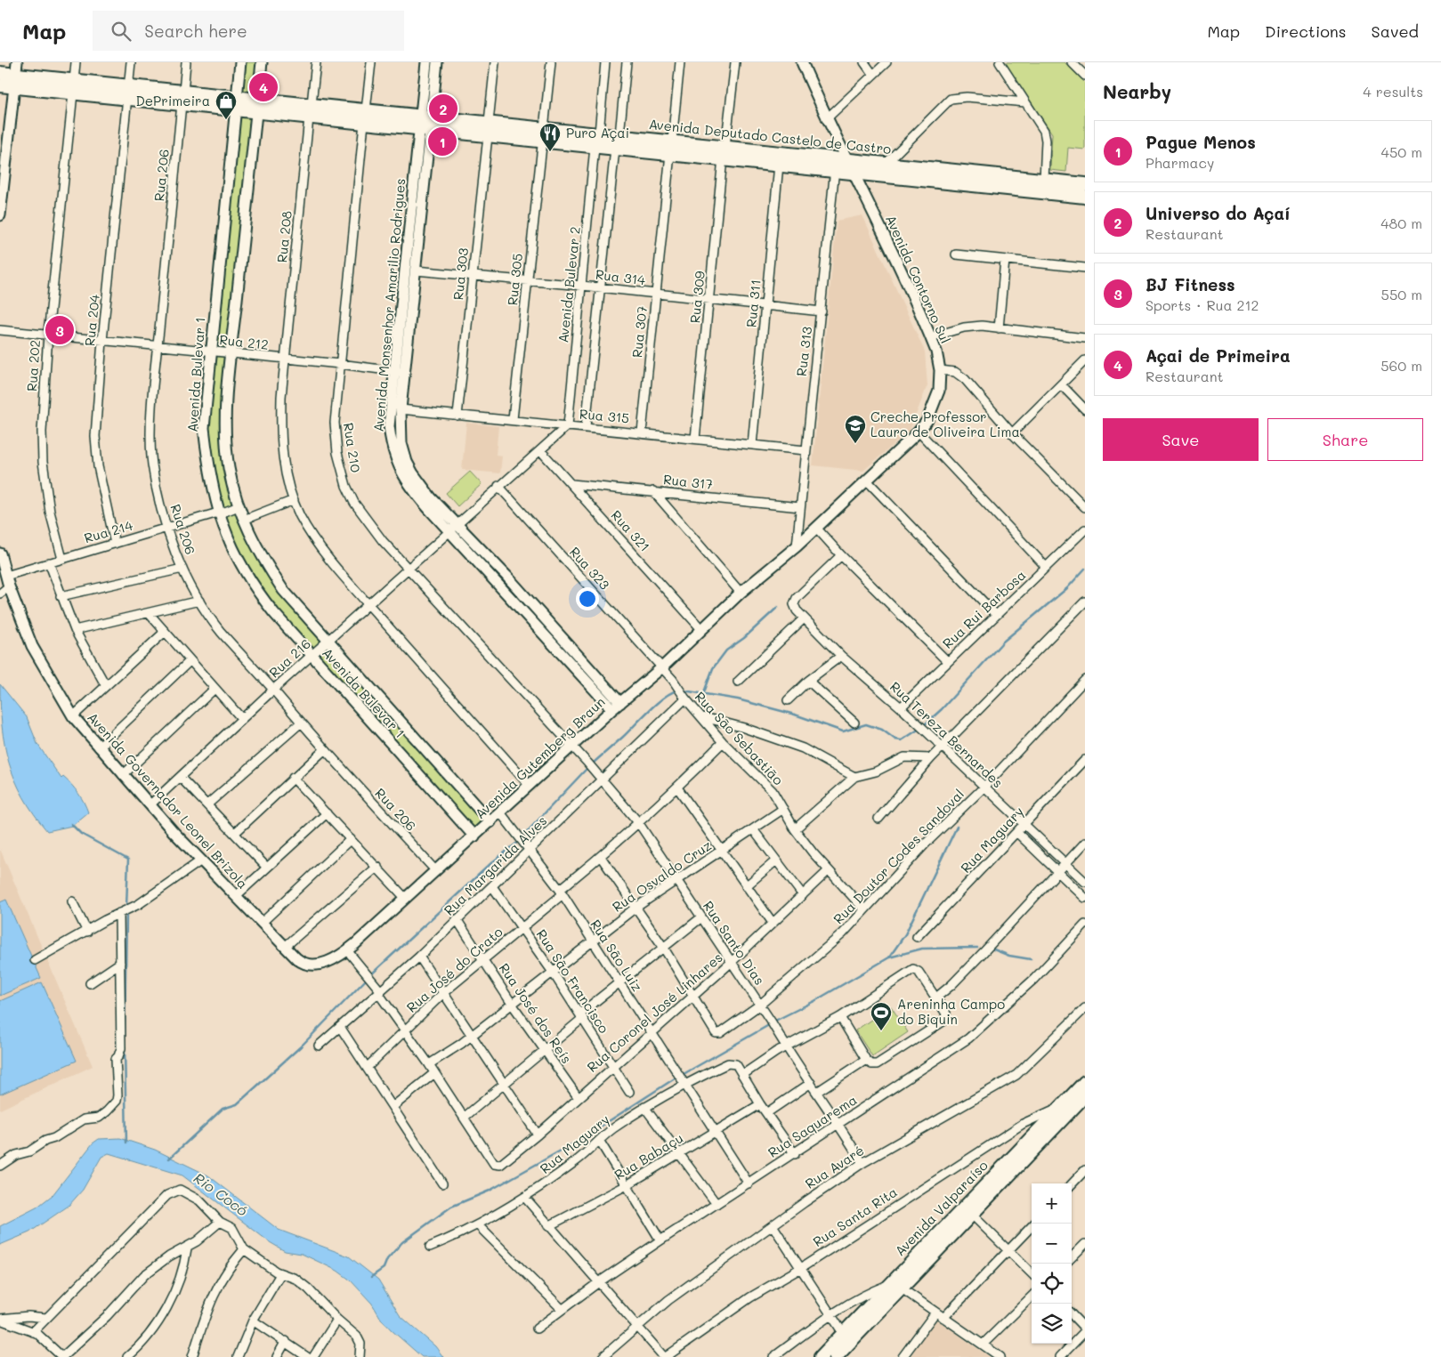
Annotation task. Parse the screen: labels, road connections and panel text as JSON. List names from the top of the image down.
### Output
{
  "streets": {
    "main road": ["Avenida Deputado Castelo de Castro", "Avenida Valparaíso"],
    "street": [
      "Rua 206",
      "Rua 208",
      "Rua 303",
      "Rua 314",
      "Rua 305",
      "Avenida Contorno Sul",
      "Avenida Bulevar 2",
      "Rua 309",
      "Rua 311",
      "Avenida Monsenhor Amarilio Rodrigues",
      "Rua 204",
      "Rua 307",
      "Rua 212",
      "Rua 313",
      "Rua 202",
      "Avenida Bulevar 1",
      "Rua 315",
      "Rua 210",
      "Rua 317",
      "Rua 321",
      "Rua 214",
      "Rua 323",
      "Rua Rui Barbosa",
      "Rua 216",
      "Rua Tereza Bernardes",
      "Rua São Sebastião",
      "Avenida Gutemberg Braun",
      "Avenida Governador Leonel Brizola",
      "Rua Maguary",
      "Rua Doutor Codes Sandoval",
      "Rua Margarida Alves",
      "Rua Osvaldo Cruz",
      "Rua Santo Dias",
      "Rua São Luiz",
      "Rua José do Crato",
      "Rua São Francisco",
      "Rua Coronel José Linhares",
      "Rua José dos Reís",
      "Rua Saquarema",
      "Rua Babaçu",
      "Rua Avaré",
      "Rua Santa Rita"
    ]
  },
  "crossings": [
    ["Avenida Deputado Castelo de Castro", "Rua 206"],
    ["Avenida Deputado Castelo de Castro", "Rua 208"],
    ["Avenida Deputado Castelo de Castro", "Rua 303"],
    ["Avenida Deputado Castelo de Castro", "Rua 305"],
    ["Avenida Deputado Castelo de Castro", "Avenida Contorno Sul"],
    ["Avenida Deputado Castelo de Castro", "Avenida Bulevar 2"],
    ["Avenida Deputado Castelo de Castro", "Rua 309"],
    ["Avenida Deputado Castelo de Castro", "Rua 311"],
    ["Avenida Deputado Castelo de Castro", "Avenida Monsenhor Amarilio Rodrigues"],
    ["Avenida Deputado Castelo de Castro", "Rua 204"],
    ["Avenida Deputado Castelo de Castro", "Rua 307"],
    ["Avenida Deputado Castelo de Castro", "Rua 313"],
    ["Avenida Deputado Castelo de Castro", "Rua 202"],
    ["Avenida Deputado Castelo de Castro", "Avenida Bulevar 1"],
    ["Avenida Deputado Castelo de Castro", "Rua 210"],
    ["Rua 206", "Rua 212"],
    ["Rua 206", "Rua 214"],
    ["Rua 206", "Rua 216"],
    ["Rua 206", "Avenida Gutemberg Braun"],
    ["Rua 208", "Rua 212"],
    ["Rua 303", "Rua 314"],
    ["Rua 303", "Rua 315"],
    ["Rua 314", "Rua 305"],
    ["Rua 314", "Avenida Bulevar 2"],
    ["Rua 314", "Rua 309"],
    ["Rua 314", "Rua 311"],
    ["Rua 314", "Avenida Monsenhor Amarilio Rodrigues"],
    ["Rua 314", "Rua 307"],
    ["Rua 314", "Rua 313"],
    ["Rua 305", "Rua 315"],
    ["Avenida Contorno Sul", "Rua 313"],
    ["Avenida Contorno Sul", "Avenida Gutemberg Braun"],
    ["Avenida Bulevar 2", "Rua 315"],
    ["Avenida Bulevar 2", "Rua 216"],
    ["Rua 309", "Rua 315"],
    ["Rua 311", "Rua 315"],
    ["Avenida Monsenhor Amarilio Rodrigues", "Rua 212"],
    ["Avenida Monsenhor Amarilio Rodrigues", "Rua 315"],
    ["Avenida Monsenhor Amarilio Rodrigues", "Rua 216"],
    ["Avenida Monsenhor Amarilio Rodrigues", "Avenida Gutemberg Braun"],
    ["Rua 204", "Rua 212"],
    ["Rua 204", "Rua 214"],
    ["Rua 307", "Rua 315"],
    ["Rua 212", "Rua 202"],
    ["Rua 212", "Avenida Bulevar 1"],
    ["Rua 212", "Rua 210"],
    ["Rua 313", "Rua 315"],
    ["Rua 313", "Rua 317"],
    ["Rua 313", "Avenida Gutemberg Braun"],
    ["Rua 202", "Rua 214"],
    ["Avenida Bulevar 1", "Rua 214"],
    ["Avenida Bulevar 1", "Rua 216"],
    ["Avenida Bulevar 1", "Avenida Gutemberg Braun"],
    ["Rua 315", "Rua 216"],
    ["Rua 210", "Rua 216"],
    ["Rua 210", "Avenida Gutemberg Braun"],
    ["Rua 210", "Rua Santo Dias"],
    ["Rua 317", "Rua 321"],
    ["Rua 321", "Rua 216"],
    ["Rua 321", "Avenida Gutemberg Braun"],
    ["Rua 214", "Avenida Governador Leonel Brizola"],
    ["Rua 323", "Rua 216"],
    ["Rua 323", "Rua São Sebastião"],
    ["Rua 323", "Avenida Gutemberg Braun"],
    ["Rua Rui Barbosa", "Rua Tereza Bernardes"],
    ["Rua 216", "Avenida Governador Leonel Brizola"],
    ["Rua Tereza Bernardes", "Rua Maguary"],
    ["Rua Tereza Bernardes", "Rua Doutor Codes Sandoval"],
    ["Rua São Sebastião", "Avenida Gutemberg Braun"],
    ["Rua São Sebastião", "Rua Doutor Codes Sandoval"],
    ["Rua São Sebastião", "Rua Margarida Alves"],
    ["Rua São Sebastião", "Rua Osvaldo Cruz"],
    ["Rua São Sebastião", "Rua José do Crato"],
    ["Rua São Sebastião", "Rua Coronel José Linhares"],
    ["Avenida Gutemberg Braun", "Avenida Governador Leonel Brizola"],
    ["Avenida Gutemberg Braun", "Rua Santo Dias"],
    ["Avenida Gutemberg Braun", "Rua São Luiz"],
    ["Rua Maguary", "Rua São Luiz"],
    ["Rua Doutor Codes Sandoval", "Rua Santo Dias"],
    ["Rua Doutor Codes Sandoval", "Rua Coronel José Linhares"],
    ["Rua Margarida Alves", "Rua Santo Dias"],
    ["Rua Margarida Alves", "Rua São Luiz"],
    ["Rua Margarida Alves", "Rua São Francisco"],
    ["Rua Margarida Alves", "Rua José dos Reís"],
    ["Rua Osvaldo Cruz", "Rua Santo Dias"],
    ["Rua Osvaldo Cruz", "Rua São Luiz"],
    ["Rua Osvaldo Cruz", "Rua São Francisco"],
    ["Rua Osvaldo Cruz", "Rua José dos Reís"],
    ["Rua Santo Dias", "Rua José do Crato"],
    ["Rua Santo Dias", "Rua Coronel José Linhares"],
    ["Rua Santo Dias", "Rua Saquarema"],
    ["Rua Santo Dias", "Rua Avaré"],
    ["Rua São Luiz", "Rua José do Crato"],
    ["Rua São Luiz", "Rua Coronel José Linhares"],
    ["Rua São Luiz", "Rua Saquarema"],
    ["Rua São Luiz", "Rua Babaçu"],
    ["Rua José do Crato", "Rua São Francisco"],
    ["Rua José do Crato", "Rua José dos Reís"],
    ["Rua São Francisco", "Rua Coronel José Linhares"],
    ["Rua Coronel José Linhares", "Rua José dos Reís"],
    ["Avenida Valparaíso", "Rua Santa Rita"]
  ],
  "water": ["Rio Cocó"],
  "places": {
    "shop": ["DePrimeira"],
    "restaurant": ["Puro Açai"],
    "school or university": ["Creche Professor Lauro de Oliveira Lima"],
    "sports": ["Areninha Campo do Biquin"]
  },
  "page": {
    "header": "Map",
    "search": "Search here",
    "nav": ["Map", "Directions", "Saved"],
    "heading": ["Nearby", "4 results"],
    "pins": [
      "4",
      "2",
      "1",
      "3"
    ],
    "list": [
      {
        "mark": "1",
        "name": "Pague Menos",
        "note": "Pharmacy",
        "value": "450 m"
      },
      {
        "mark": "2",
        "name": "Universo do Açaí",
        "note": "Restaurant",
        "value": "480 m"
      },
      {
        "mark": "3",
        "name": "BJ Fitness",
        "note": "Sports · Rua 212",
        "value": "550 m"
      },
      {
        "mark": "4",
        "name": "Açai de Primeira",
        "note": "Restaurant",
        "value": "560 m"
      }
    ],
    "buttons": ["Save", "Share"],
    "map_buttons": ["+", "−"]
  }
}
